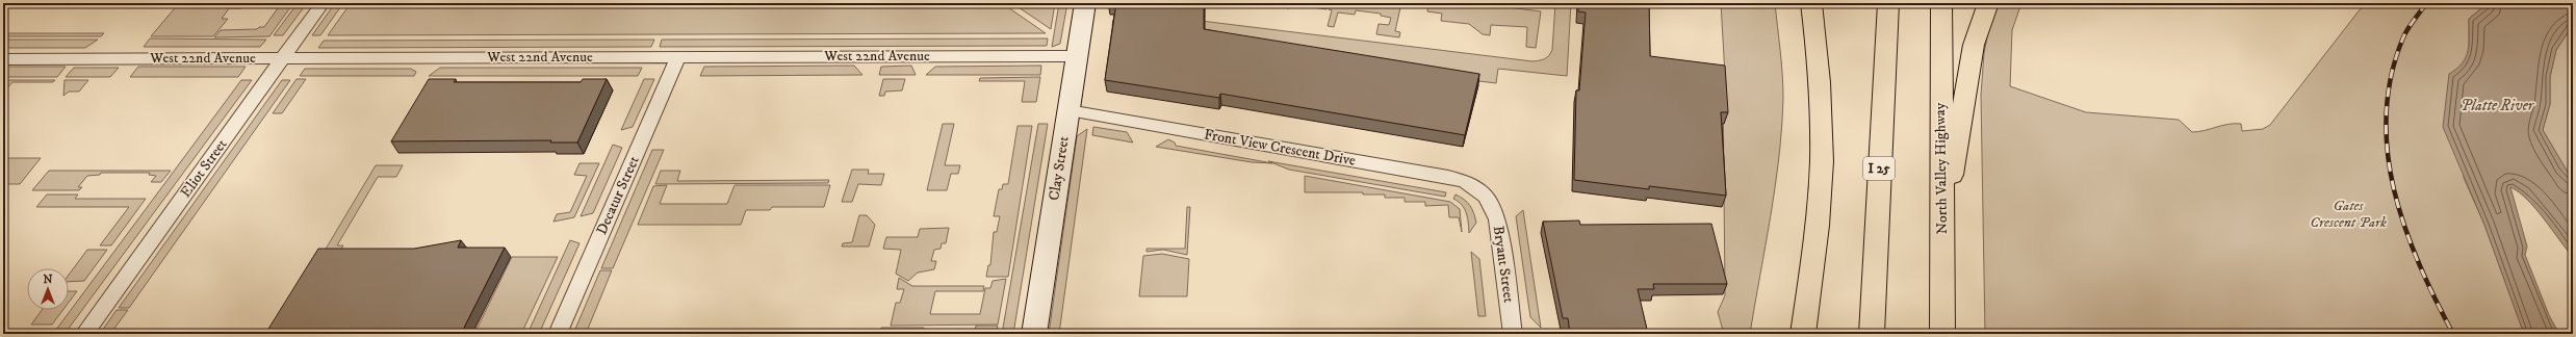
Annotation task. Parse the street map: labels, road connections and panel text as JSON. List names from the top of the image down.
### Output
{
  "streets": {
    "highway": ["I 25", "North Valley Highway"],
    "street": [
      "West 22nd Avenue",
      "Front View Crescent Drive",
      "Eliot Street",
      "Clay Street",
      "Decatur Street",
      "Bryant Street"
    ]
  },
  "crossings": [
    ["West 22nd Avenue", "Eliot Street"],
    ["West 22nd Avenue", "Clay Street"],
    ["West 22nd Avenue", "Decatur Street"],
    ["Front View Crescent Drive", "Clay Street"],
    ["Front View Crescent Drive", "Bryant Street"]
  ],
  "water": ["Platte River"],
  "parks": ["Gates Crescent Park"],
  "north": "top"
}
